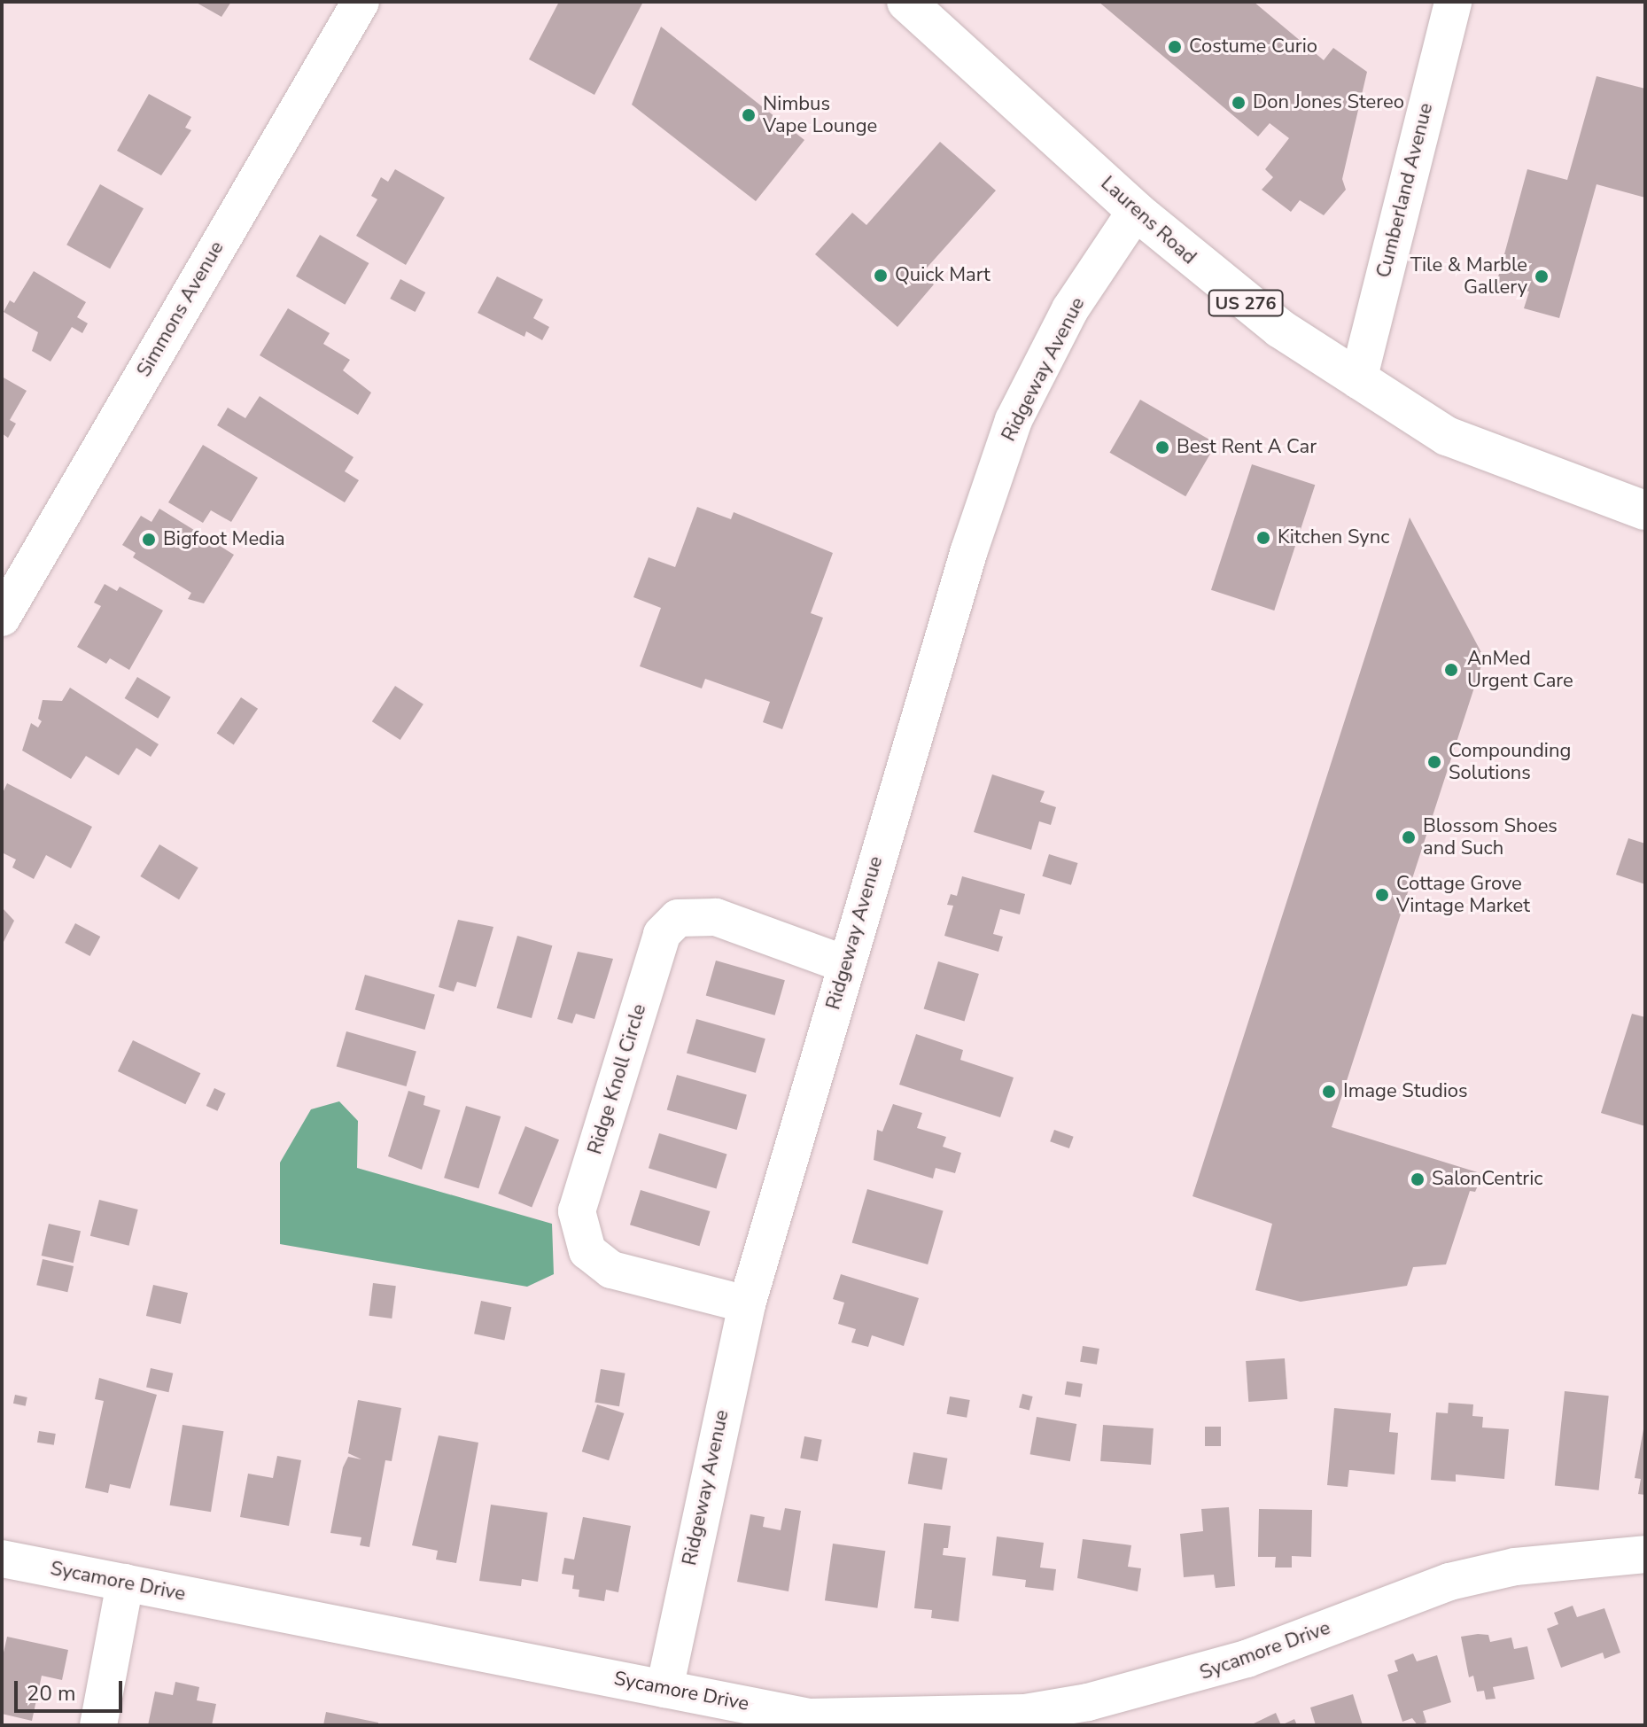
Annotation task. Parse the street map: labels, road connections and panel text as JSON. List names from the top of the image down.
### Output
{
  "streets": {
    "main road": ["Laurens Road", "US 276"],
    "street": [
      "Cumberland Avenue",
      "Simmons Avenue",
      "Ridgeway Avenue",
      "Ridge Knoll Circle",
      "Sycamore Drive"
    ]
  },
  "crossings": [
    ["Cumberland Avenue", "Laurens Road"],
    ["Laurens Road", "Ridgeway Avenue"],
    ["Ridgeway Avenue", "Ridge Knoll Circle"],
    ["Ridgeway Avenue", "Sycamore Drive"]
  ],
  "places": [
    "Costume Curio",
    "Don Jones Stereo",
    "Nimbus Vape Lounge",
    "Quick Mart",
    "Tile & Marble Gallery",
    "Best Rent A Car",
    "Kitchen Sync",
    "Bigfoot Media",
    "AnMed Urgent Care",
    "Compounding Solutions",
    "Blossom Shoes and Such",
    "Cottage Grove Vintage Market",
    "Image Studios",
    "SalonCentric"
  ],
  "scale_bar": "20 m"
}
